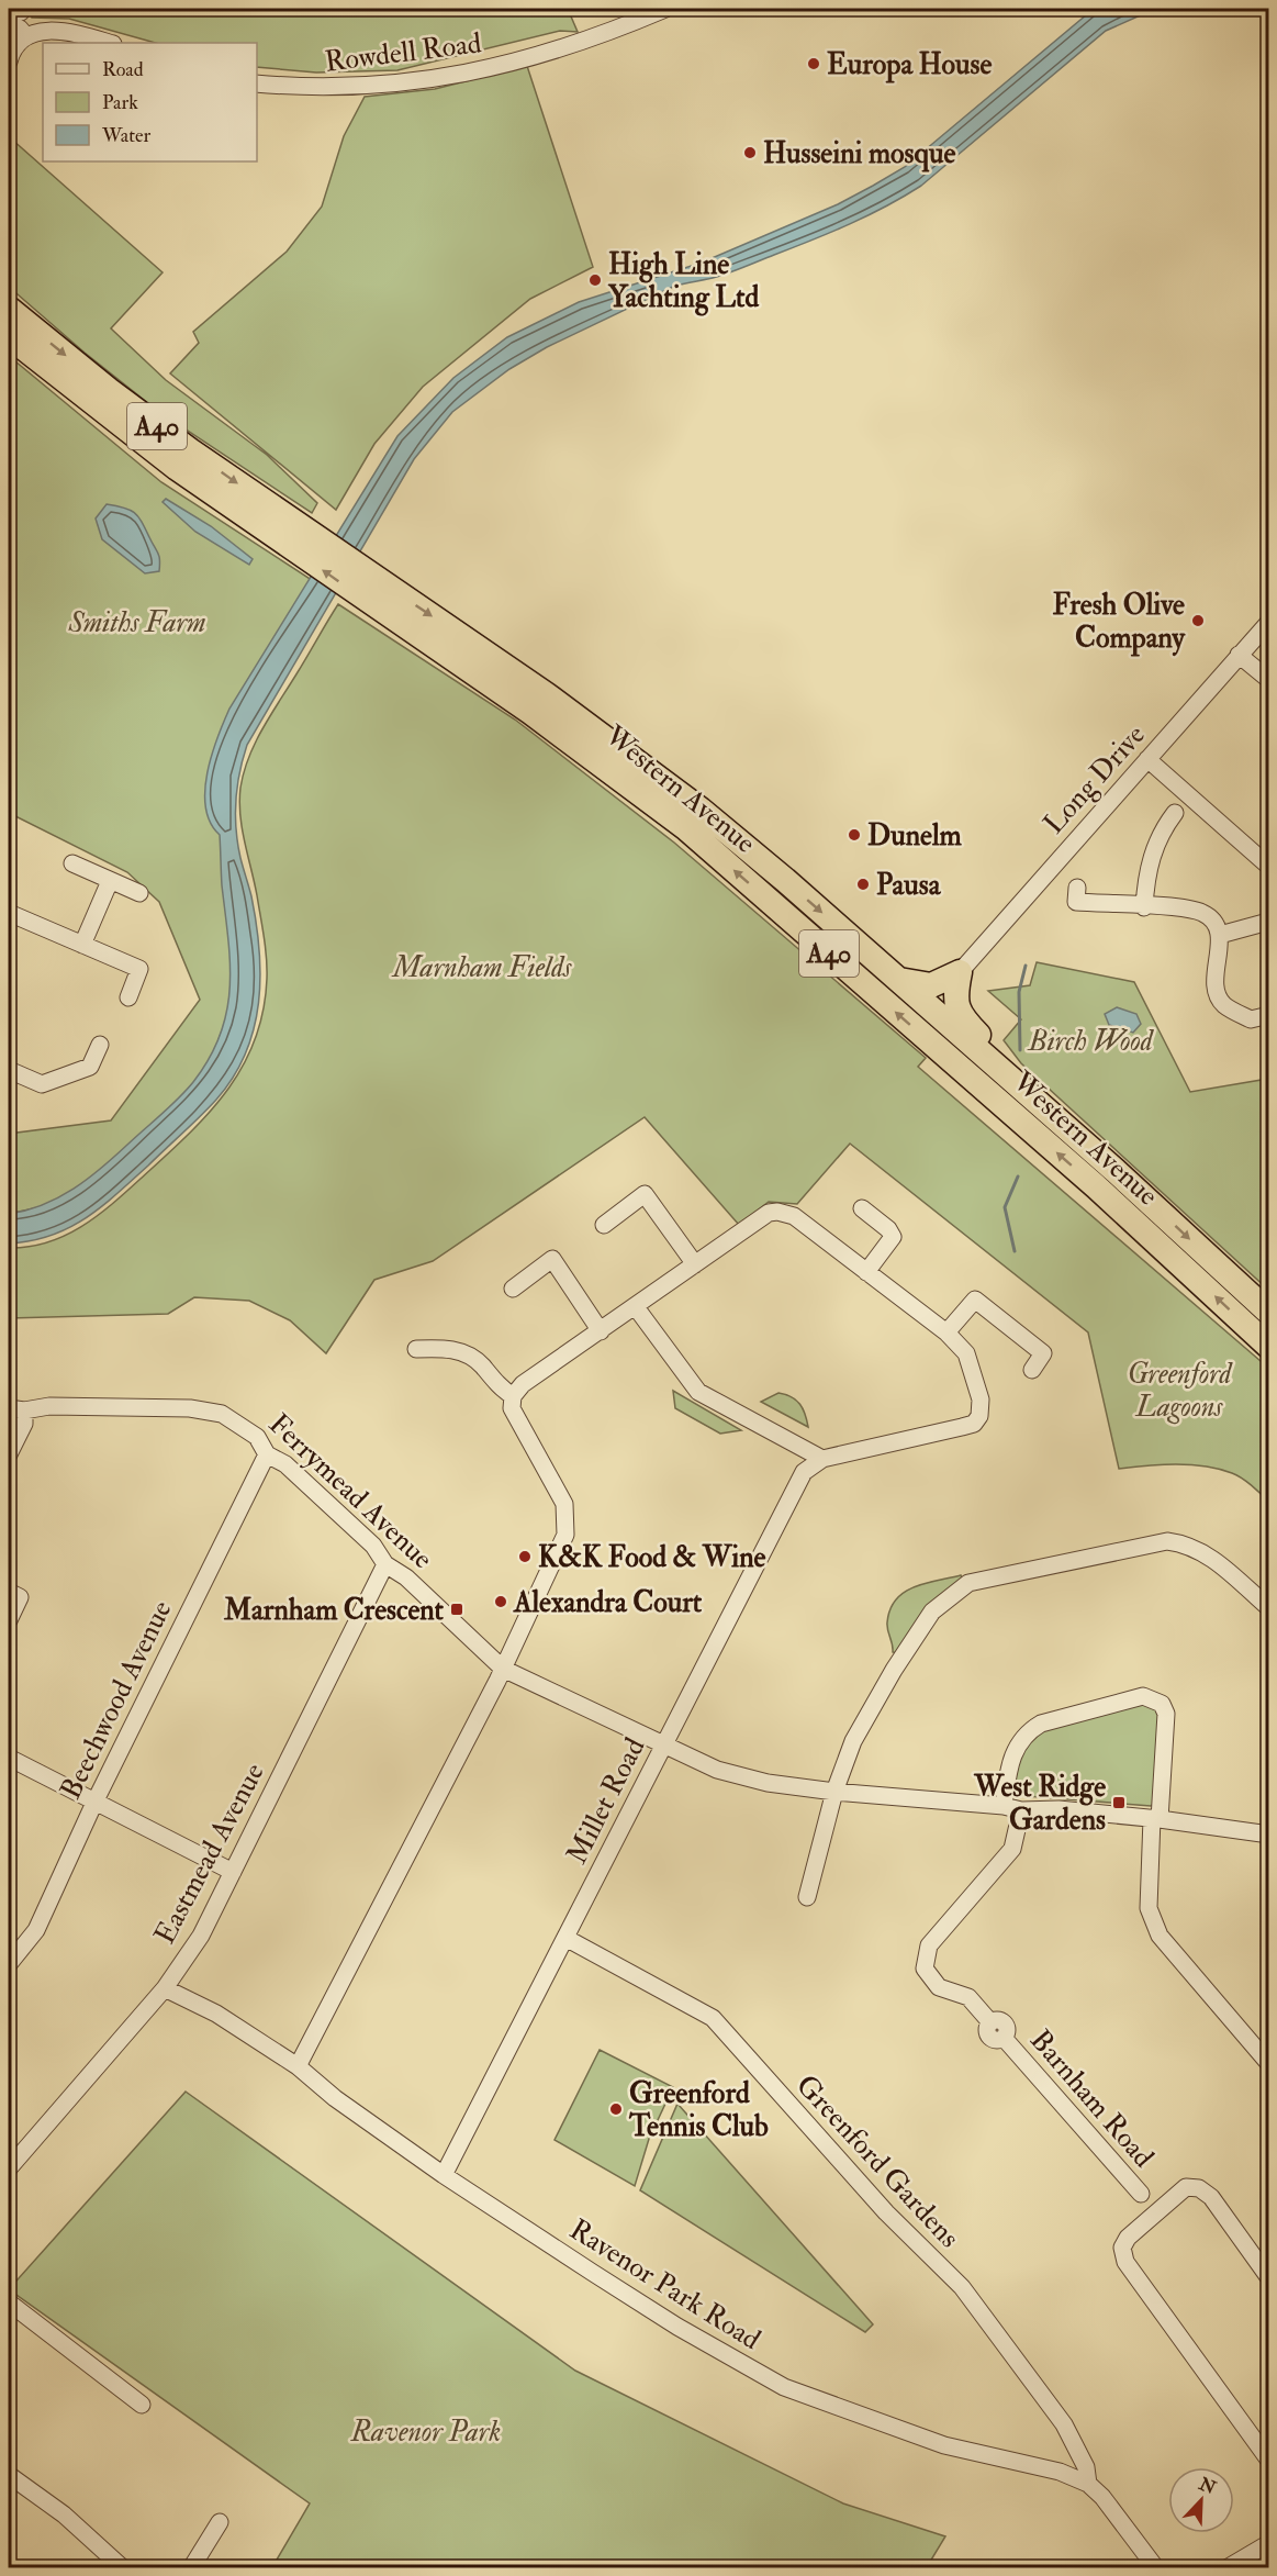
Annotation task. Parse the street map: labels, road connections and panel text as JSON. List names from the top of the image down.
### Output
{
  "streets": {
    "highway": ["A40", "Western Avenue"],
    "street": [
      "Rowdell Road",
      "Long Drive",
      "Ferrymead Avenue",
      "Beechwood Avenue",
      "Millet Road",
      "Eastmead Avenue",
      "Barnham Road",
      "Greenford Gardens",
      "Ravenor Park Road"
    ]
  },
  "crossings": [
    ["Ferrymead Avenue", "Beechwood Avenue"],
    ["Ferrymead Avenue", "Millet Road"],
    ["Ferrymead Avenue", "Eastmead Avenue"],
    ["Ferrymead Avenue", "Barnham Road"],
    ["Millet Road", "Greenford Gardens"],
    ["Millet Road", "Ravenor Park Road"],
    ["Eastmead Avenue", "Ravenor Park Road"],
    ["Greenford Gardens", "Ravenor Park Road"]
  ],
  "parks": [
    "Smiths Farm",
    "Marnham Fields",
    "Birch Wood",
    "Greenford Lagoons",
    "Ravenor Park"
  ],
  "places": {
    "other": [
      "Europa House",
      "Husseini mosque",
      "High Line Yachting Ltd",
      "Fresh Olive Company",
      "Dunelm",
      "Pausa",
      "K&K Food & Wine",
      "Alexandra Court",
      "Greenford Tennis Club"
    ],
    "transit": ["Marnham Crescent", "West Ridge Gardens"]
  },
  "legend": ["Road", "Park", "Water"],
  "north": "top right"
}
